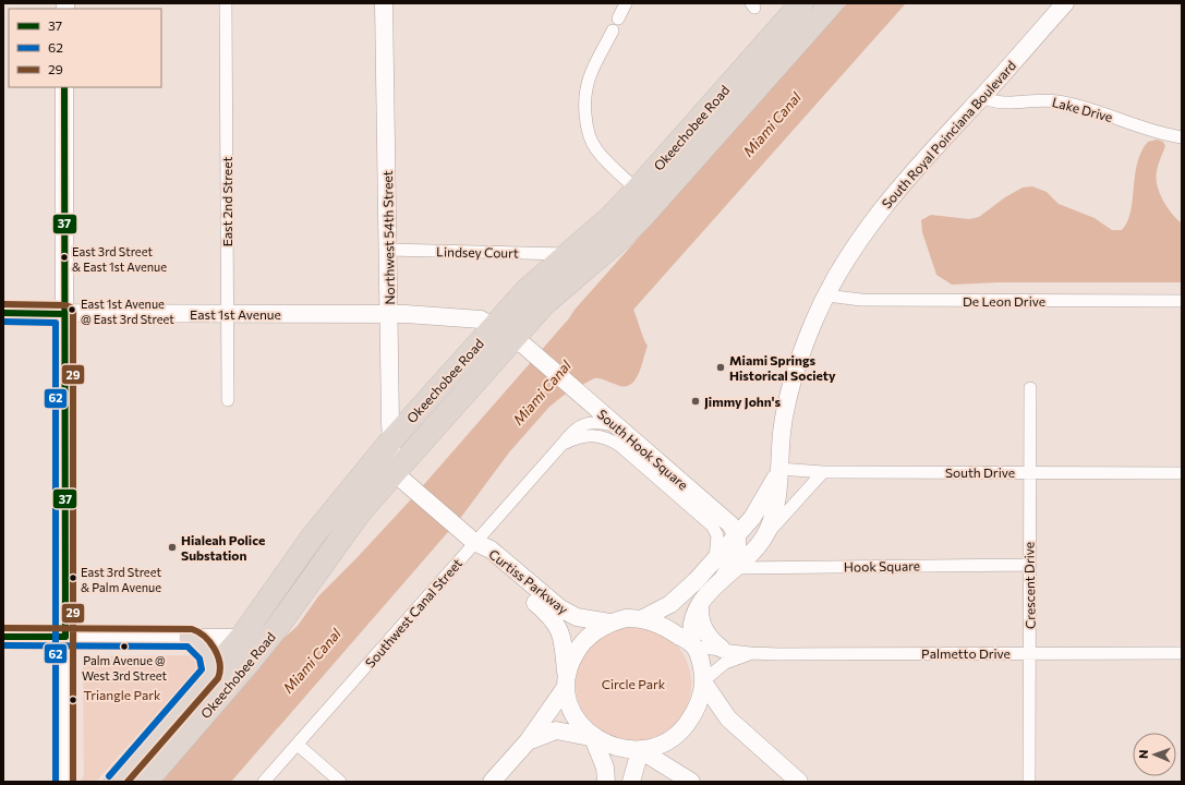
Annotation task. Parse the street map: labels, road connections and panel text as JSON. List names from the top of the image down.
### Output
{
  "streets": {
    "highway": ["Okeechobee Road"],
    "main road": [
      "South Royal Poinciana Boulevard",
      "Northwest 54th Street",
      "East 1st Avenue",
      "South Hook Square",
      "Curtiss Parkway"
    ],
    "street": [
      "Lake Drive",
      "East 2nd Street",
      "Lindsey Court",
      "De Leon Drive",
      "South Drive",
      "Hook Square",
      "Crescent Drive",
      "Southwest Canal Street",
      "Palmetto Drive"
    ]
  },
  "crossings": [
    ["Lake Drive", "South Royal Poinciana Boulevard"],
    ["Okeechobee Road", "Northwest 54th Street"],
    ["Okeechobee Road", "Lindsey Court"],
    ["Okeechobee Road", "East 1st Avenue"],
    ["Okeechobee Road", "South Hook Square"],
    ["Okeechobee Road", "Curtiss Parkway"],
    ["South Royal Poinciana Boulevard", "De Leon Drive"],
    ["South Royal Poinciana Boulevard", "South Hook Square"],
    ["South Royal Poinciana Boulevard", "South Drive"],
    ["South Royal Poinciana Boulevard", "Hook Square"],
    ["South Royal Poinciana Boulevard", "Curtiss Parkway"],
    ["South Royal Poinciana Boulevard", "Palmetto Drive"],
    ["East 2nd Street", "East 1st Avenue"],
    ["Northwest 54th Street", "Lindsey Court"],
    ["Northwest 54th Street", "East 1st Avenue"],
    ["Northwest 54th Street", "Curtiss Parkway"],
    ["East 1st Avenue", "South Hook Square"],
    ["South Hook Square", "Southwest Canal Street"],
    ["South Drive", "Crescent Drive"],
    ["Hook Square", "Crescent Drive"],
    ["Curtiss Parkway", "Southwest Canal Street"],
    ["Curtiss Parkway", "Palmetto Drive"],
    ["Crescent Drive", "Palmetto Drive"]
  ],
  "water": ["Miami Canal"],
  "parks": ["Circle Park", "Triangle Park"],
  "places": [
    "East 3rd Street & East 1st Avenue",
    "East 1st Avenue @ East 3rd Street",
    "Miami Springs Historical Society",
    "Jimmy John's",
    "Hialeah Police Substation",
    "East 3rd Street & Palm Avenue",
    "Palm Avenue @ West 3rd Street"
  ],
  "lines": ["transit line 37", "transit line 29", "transit line 62"],
  "legend": ["37", "62", "29"],
  "north": "left"
}
